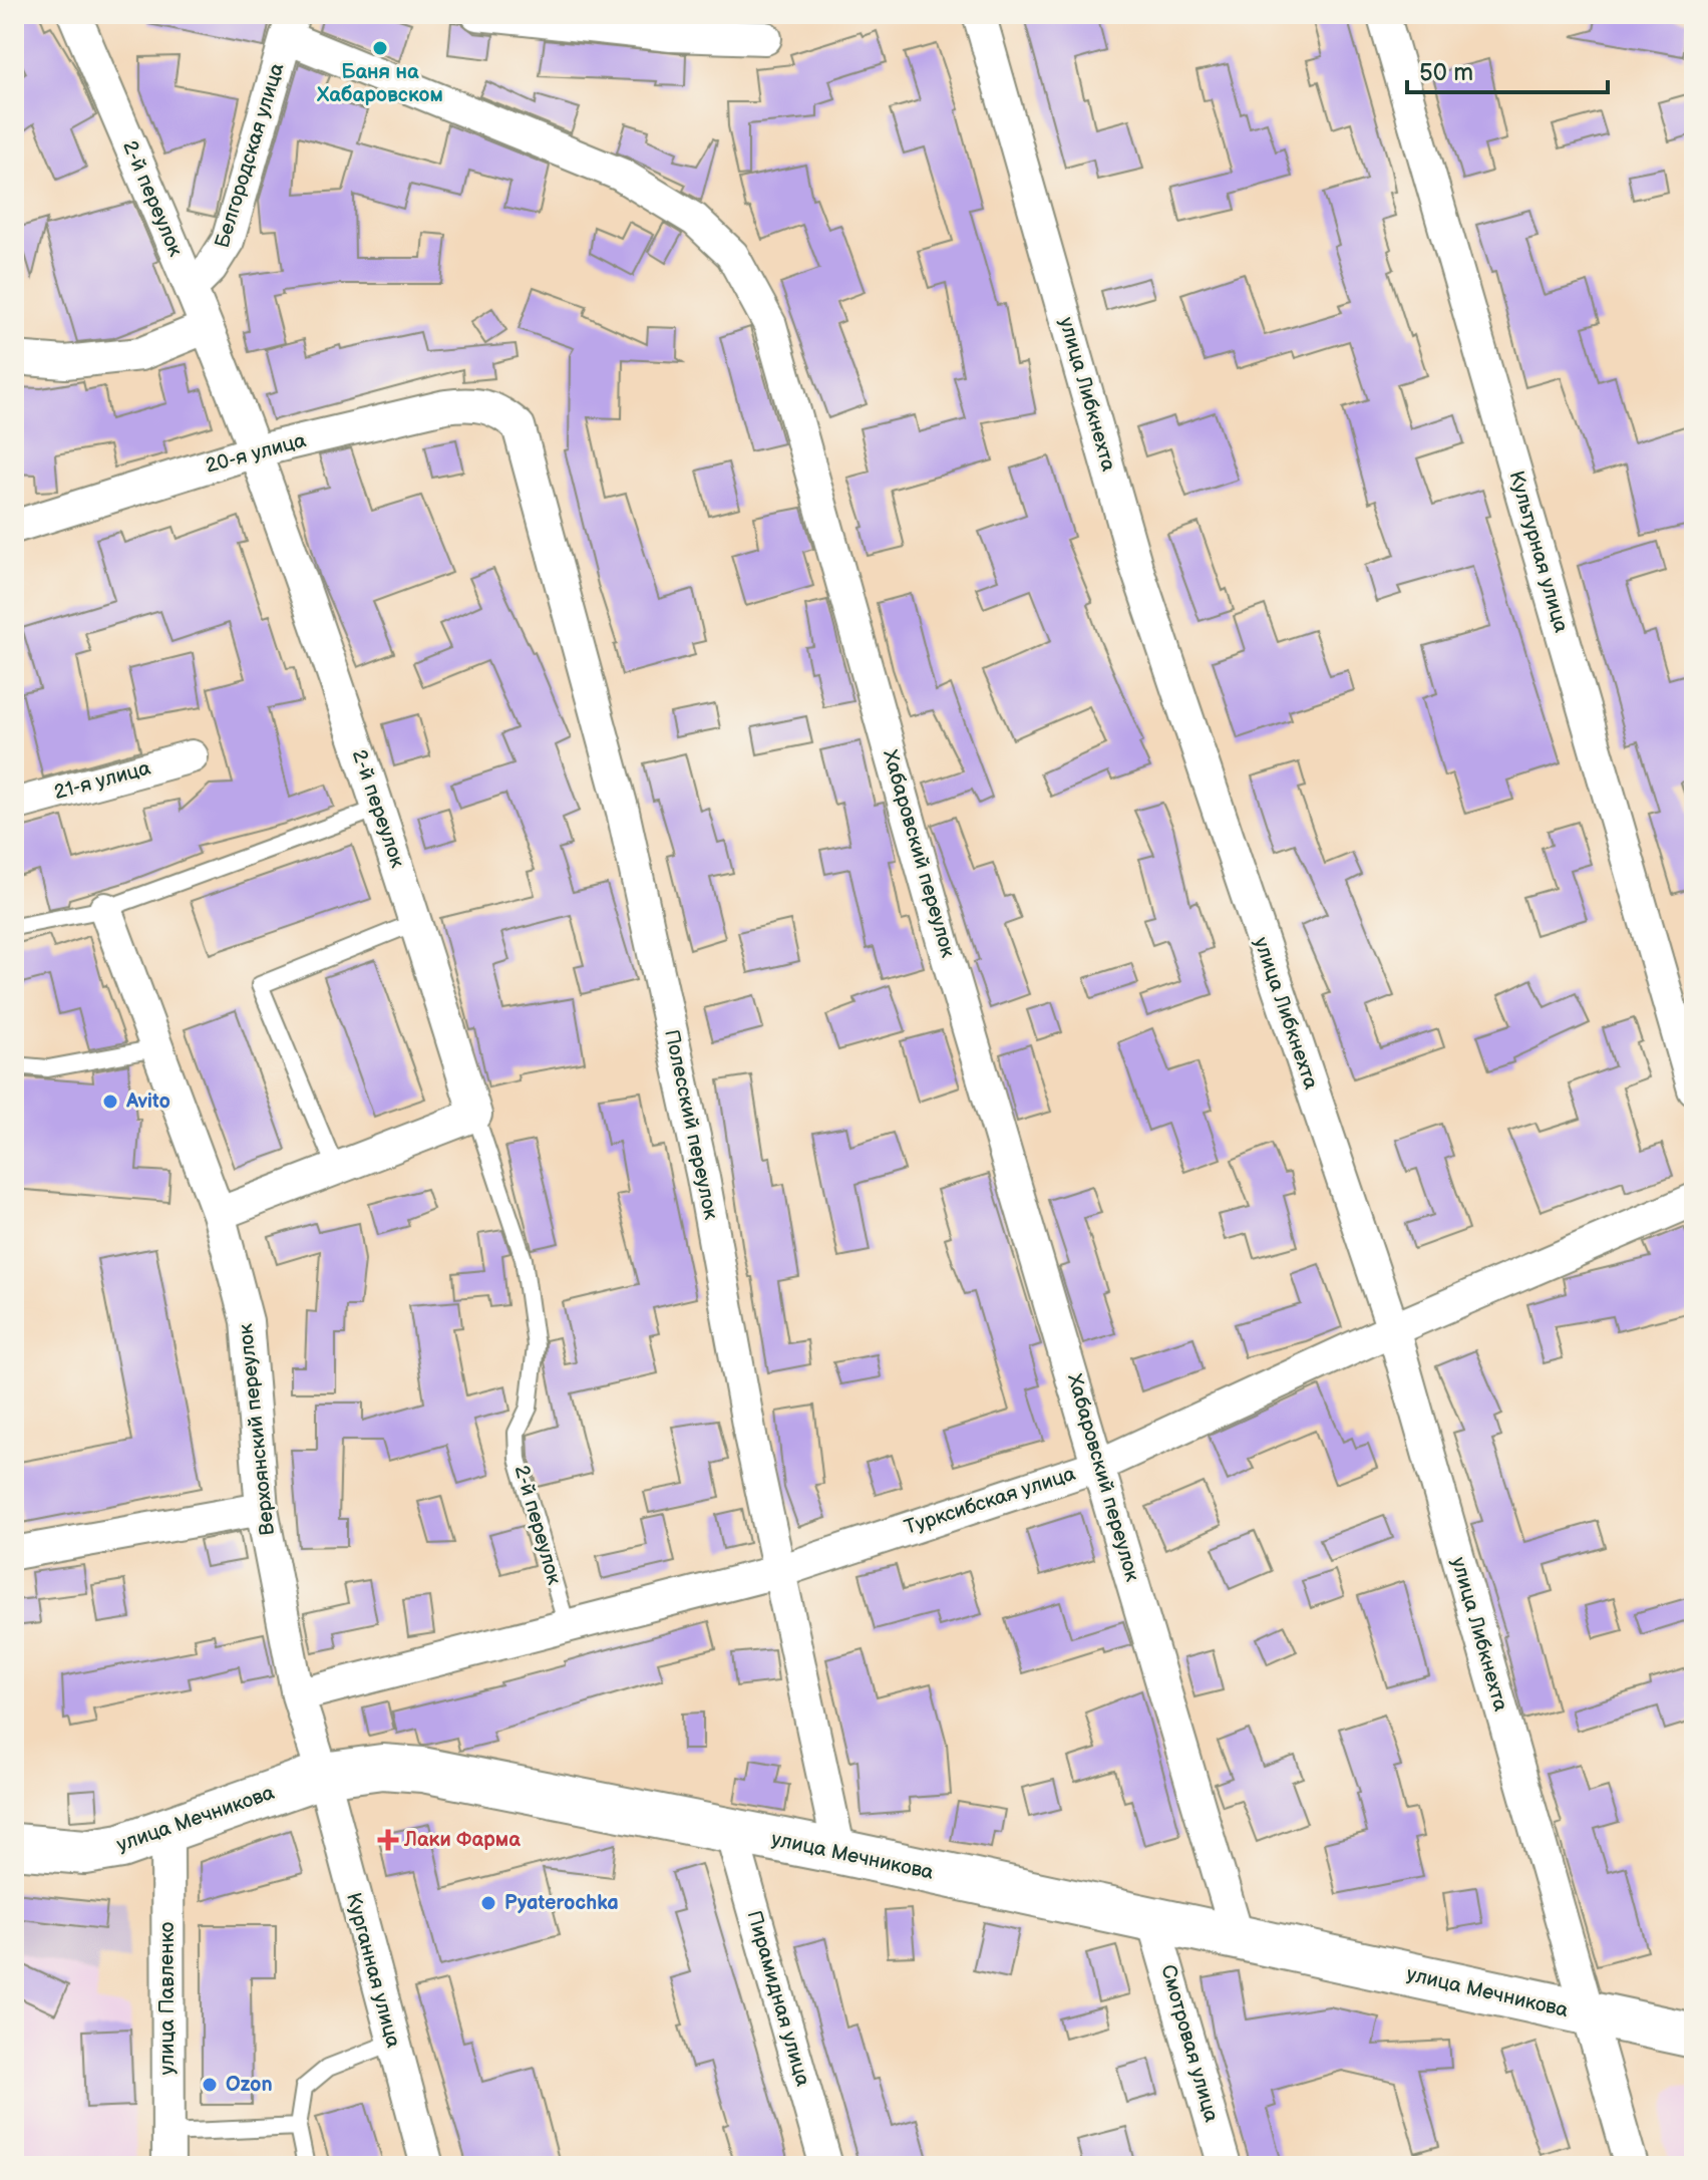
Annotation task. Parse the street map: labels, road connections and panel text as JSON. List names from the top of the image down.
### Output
{
  "streets": {
    "main road": ["улица Мечникова"],
    "street": [
      "Белгородская улица",
      "2-й переулок",
      "улица Либкнехта",
      "20-я улица",
      "Культурная улица",
      "21-я улица",
      "Хабаровский переулок",
      "Полесский переулок",
      "Верхоянский переулок",
      "Турксибская улица",
      "Курганная улица",
      "улица Павленко",
      "Пирамидная улица",
      "Смотровая улица"
    ]
  },
  "crossings": [
    ["Белгородская улица", "2-й переулок"],
    ["Белгородская улица", "Хабаровский переулок"],
    ["2-й переулок", "20-я улица"],
    ["2-й переулок", "Турксибская улица"],
    ["улица Либкнехта", "Турксибская улица"],
    ["улица Либкнехта", "улица Мечникова"],
    ["20-я улица", "Полесский переулок"],
    ["Хабаровский переулок", "Турксибская улица"],
    ["Хабаровский переулок", "улица Мечникова"],
    ["Полесский переулок", "Турксибская улица"],
    ["Полесский переулок", "улица Мечникова"],
    ["Верхоянский переулок", "Турксибская улица"],
    ["Верхоянский переулок", "улица Мечникова"],
    ["Верхоянский переулок", "Курганная улица"],
    ["улица Мечникова", "Курганная улица"],
    ["улица Мечникова", "улица Павленко"],
    ["улица Мечникова", "Пирамидная улица"],
    ["улица Мечникова", "Смотровая улица"]
  ],
  "places": {
    "other": [
      "Баня на Хабаровском",
      "Avito",
      "Pyaterochka",
      "Ozon"
    ],
    "health": ["Лаки Фарма"]
  },
  "scale_bar": "50 m"
}
